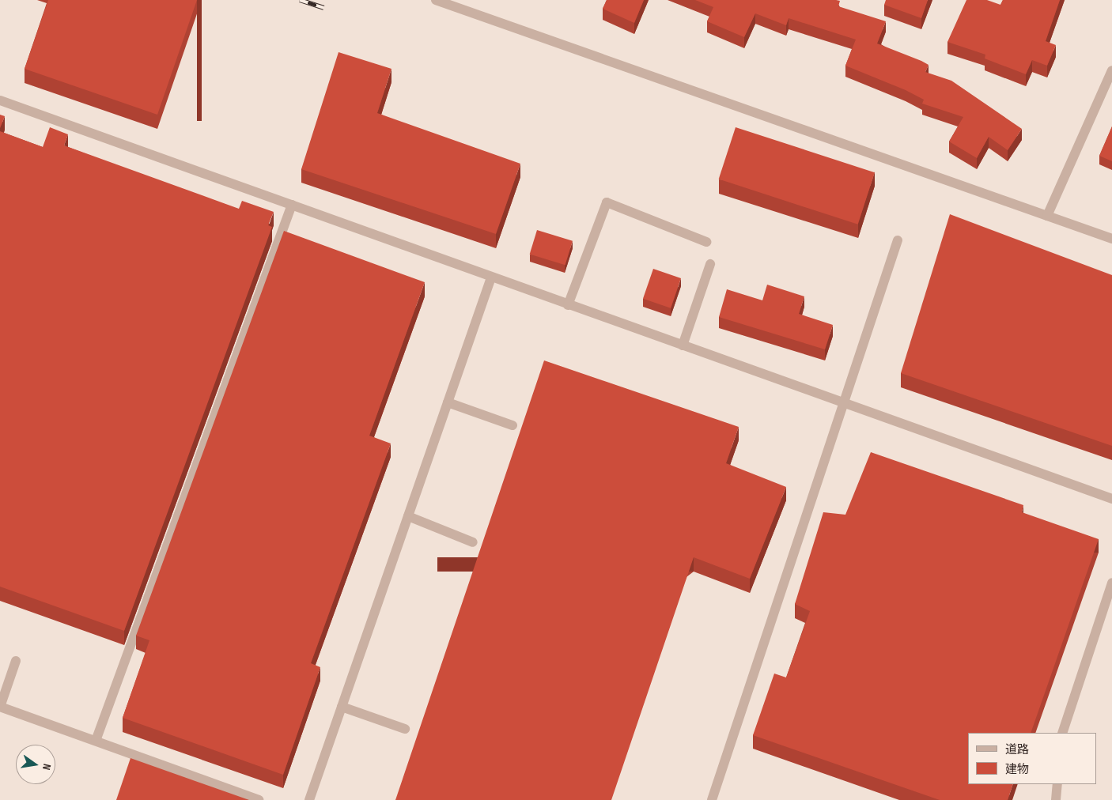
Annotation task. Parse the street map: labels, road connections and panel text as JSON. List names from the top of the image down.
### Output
{
  "legend": ["道路", "建物"],
  "north": "right"
}
